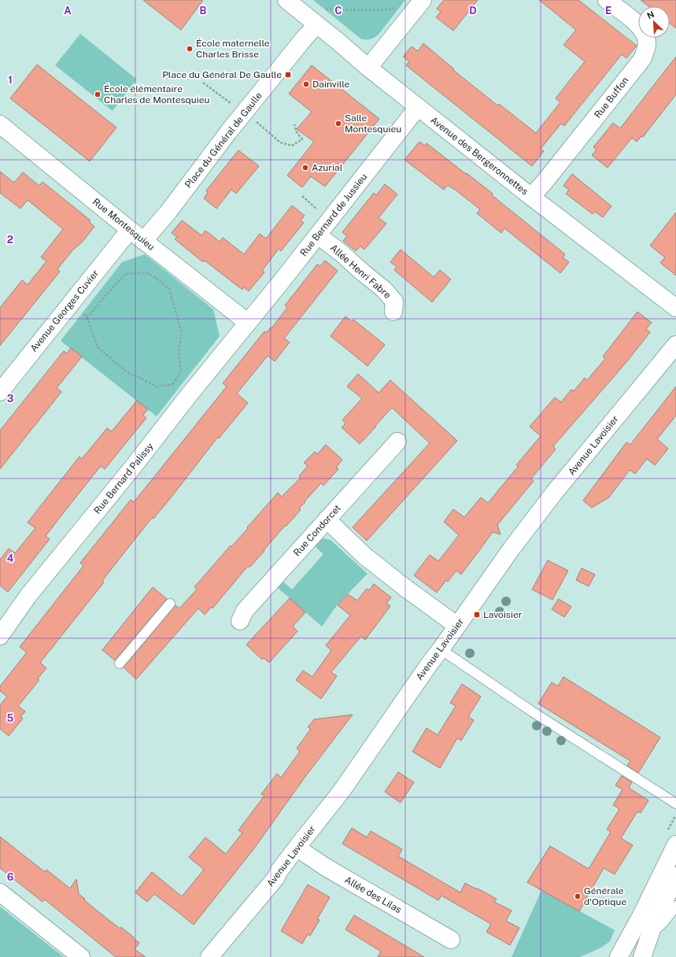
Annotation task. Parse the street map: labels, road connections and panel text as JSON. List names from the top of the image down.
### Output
{
  "streets": {
    "street": [
      "Rue Buffon",
      "Place du Général de Gaulle",
      "Avenue des Bergeronnettes",
      "Rue Bernard de Jussieu",
      "Rue Montesquieu",
      "Allée Henri Fabre",
      "Avenue Georges Cuvier",
      "Avenue Lavoisier",
      "Rue Bernard Palissy",
      "Rue Condorcet",
      "Allée des Lilas"
    ]
  },
  "crossings": [
    ["Rue Buffon", "Avenue des Bergeronnettes"],
    ["Place du Général de Gaulle", "Avenue des Bergeronnettes"],
    ["Place du Général de Gaulle", "Rue Montesquieu"],
    ["Avenue des Bergeronnettes", "Rue Bernard de Jussieu"],
    ["Rue Bernard de Jussieu", "Rue Montesquieu"],
    ["Rue Bernard de Jussieu", "Allée Henri Fabre"],
    ["Rue Bernard de Jussieu", "Rue Bernard Palissy"],
    ["Rue Montesquieu", "Avenue Georges Cuvier"],
    ["Rue Montesquieu", "Rue Bernard Palissy"],
    ["Avenue Lavoisier", "Allée des Lilas"]
  ],
  "places": {
    "other": [
      "École maternelle Charles Brisse",
      "Dainville",
      "École élémentaire Charles de Montesquieu",
      "Salle Montesquieu",
      "Azurial",
      "Générale d'Optique"
    ],
    "transit": ["Place du Général De Gaulle", "Lavoisier"]
  },
  "north": "top left",
  "grid": {
    "columns": [
      "A",
      "B",
      "C",
      "D",
      "E"
    ],
    "rows": [
      "1",
      "2",
      "3",
      "4",
      "5",
      "6"
    ]
  }
}
